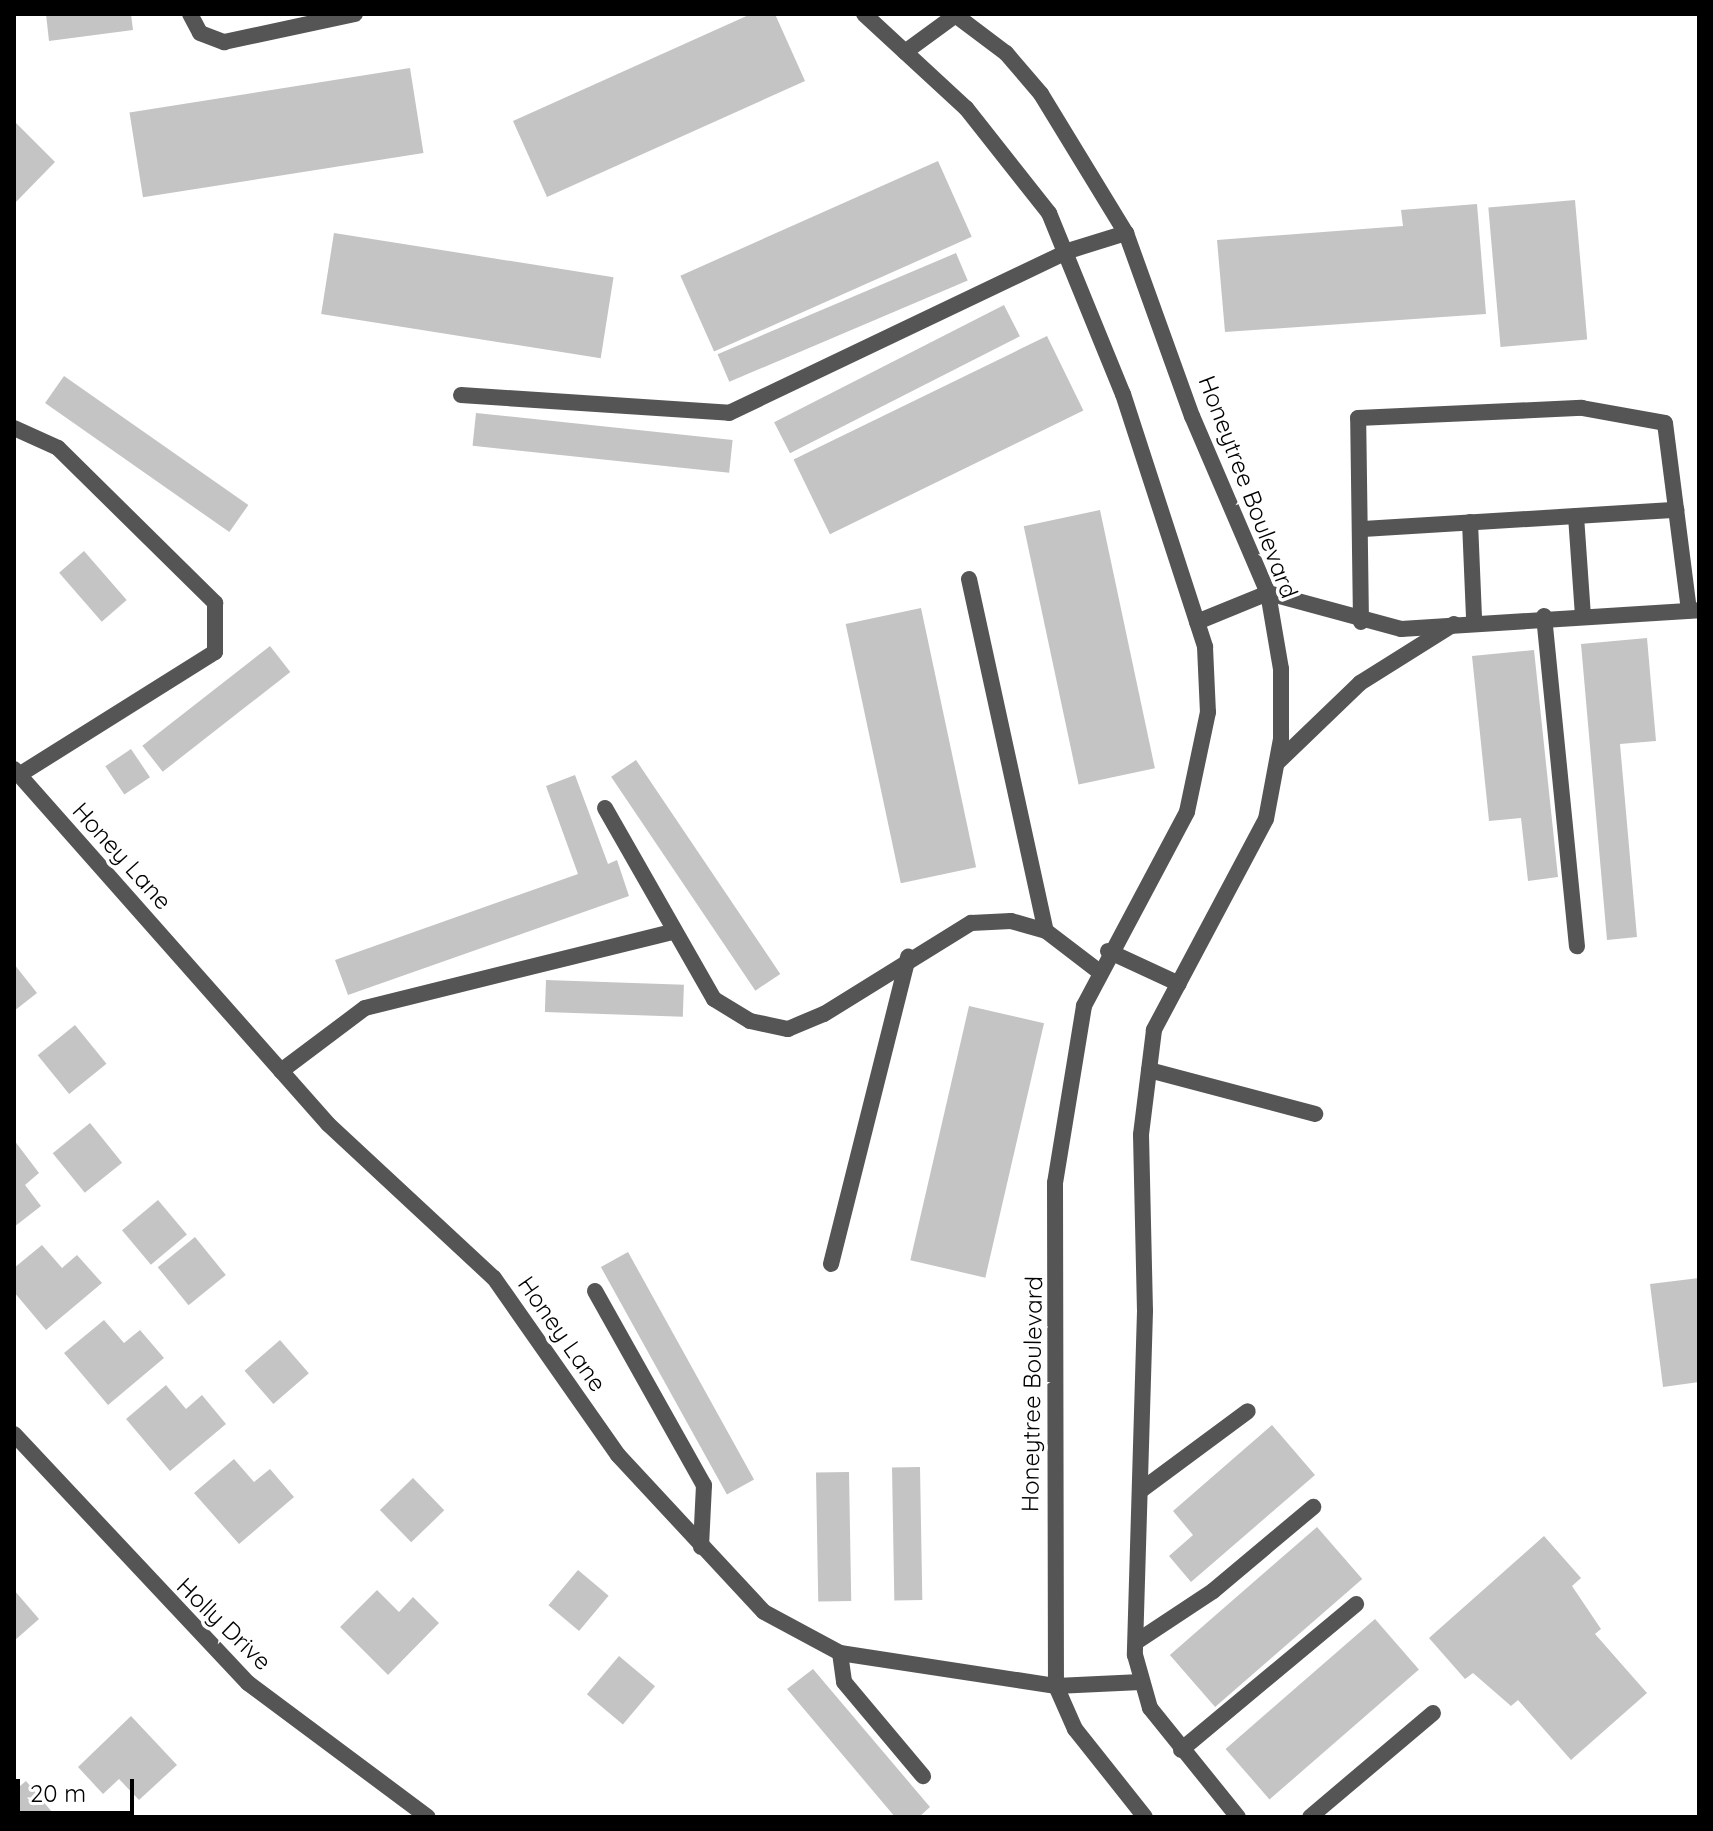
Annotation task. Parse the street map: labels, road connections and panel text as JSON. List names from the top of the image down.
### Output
{
  "streets": {
    "street": ["Honeytree Boulevard", "Honey Lane", "Holly Drive"]
  },
  "crossings": [
    ["Honeytree Boulevard", "Honey Lane"]
  ],
  "scale_bar": "20 m"
}
